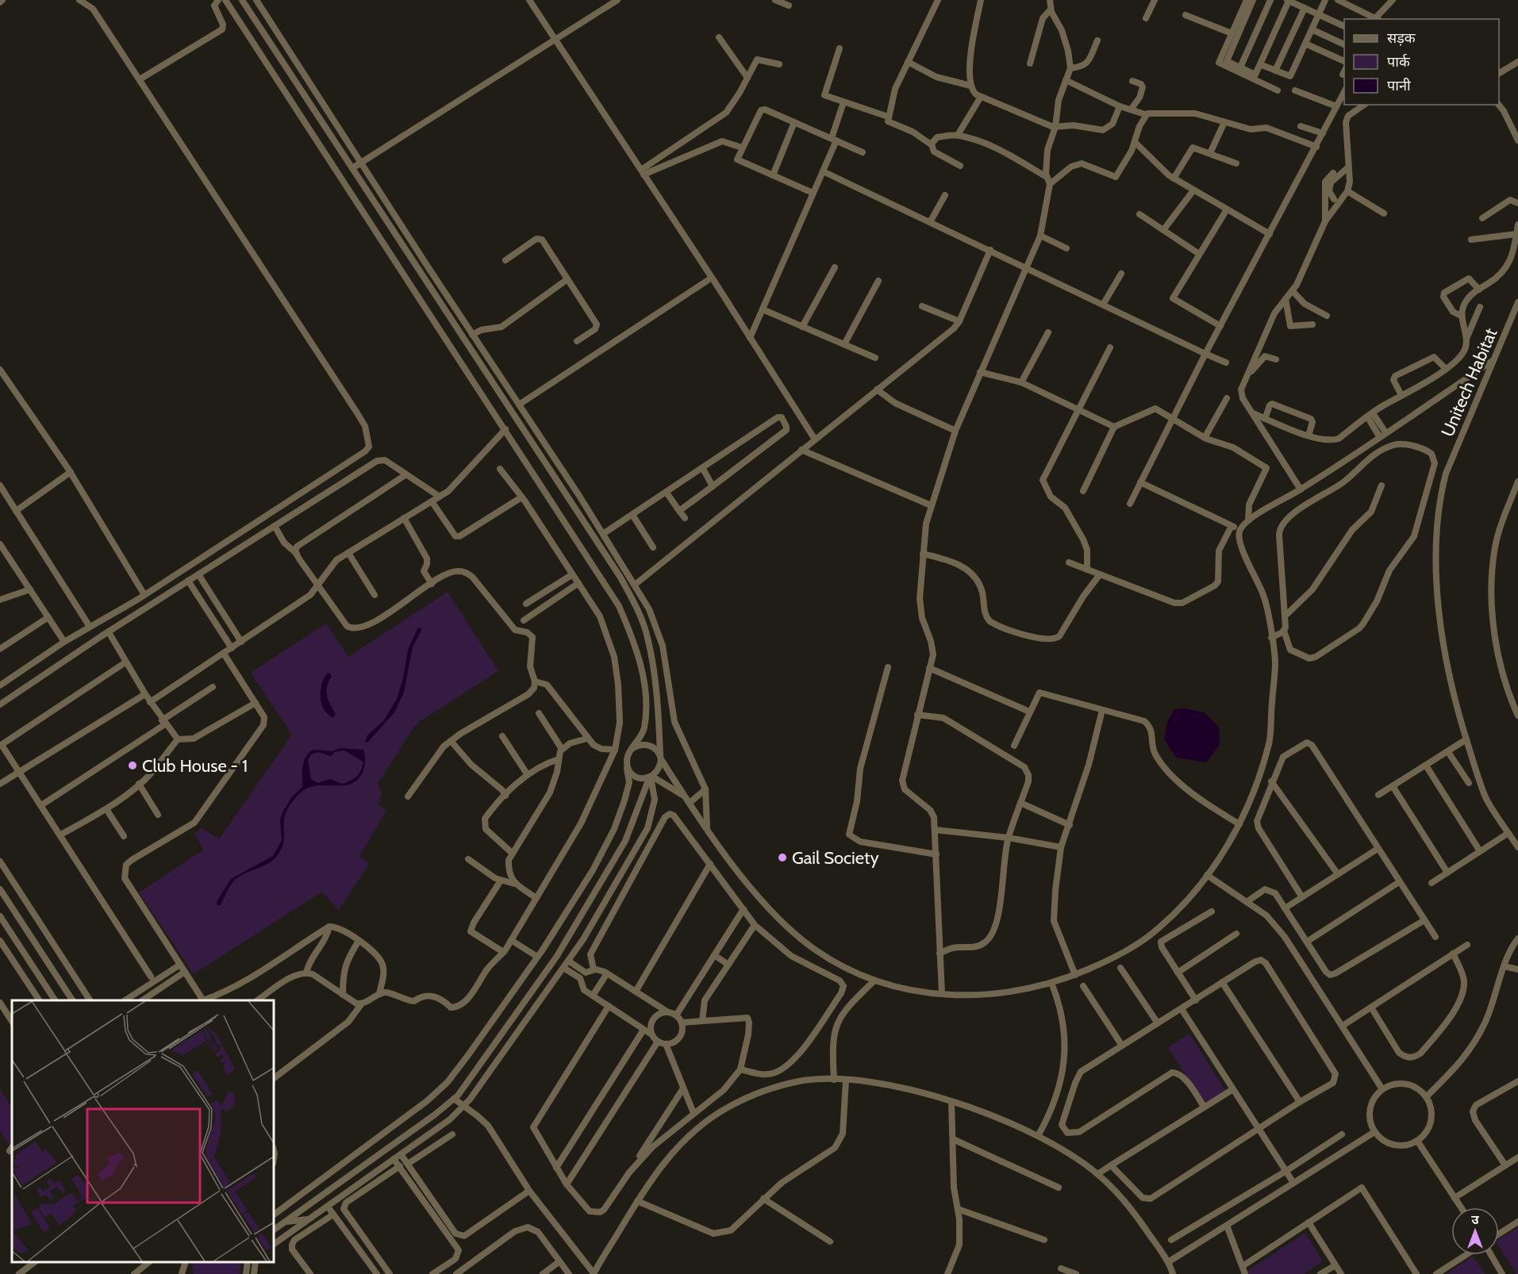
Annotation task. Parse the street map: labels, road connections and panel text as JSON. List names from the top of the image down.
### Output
{
  "streets": {
    "street": ["Unitech Habitat"]
  },
  "places": ["Club House - 1", "Gail Society"],
  "legend": ["सड़क", "पार्क", "पानी"],
  "north": "top"
}
